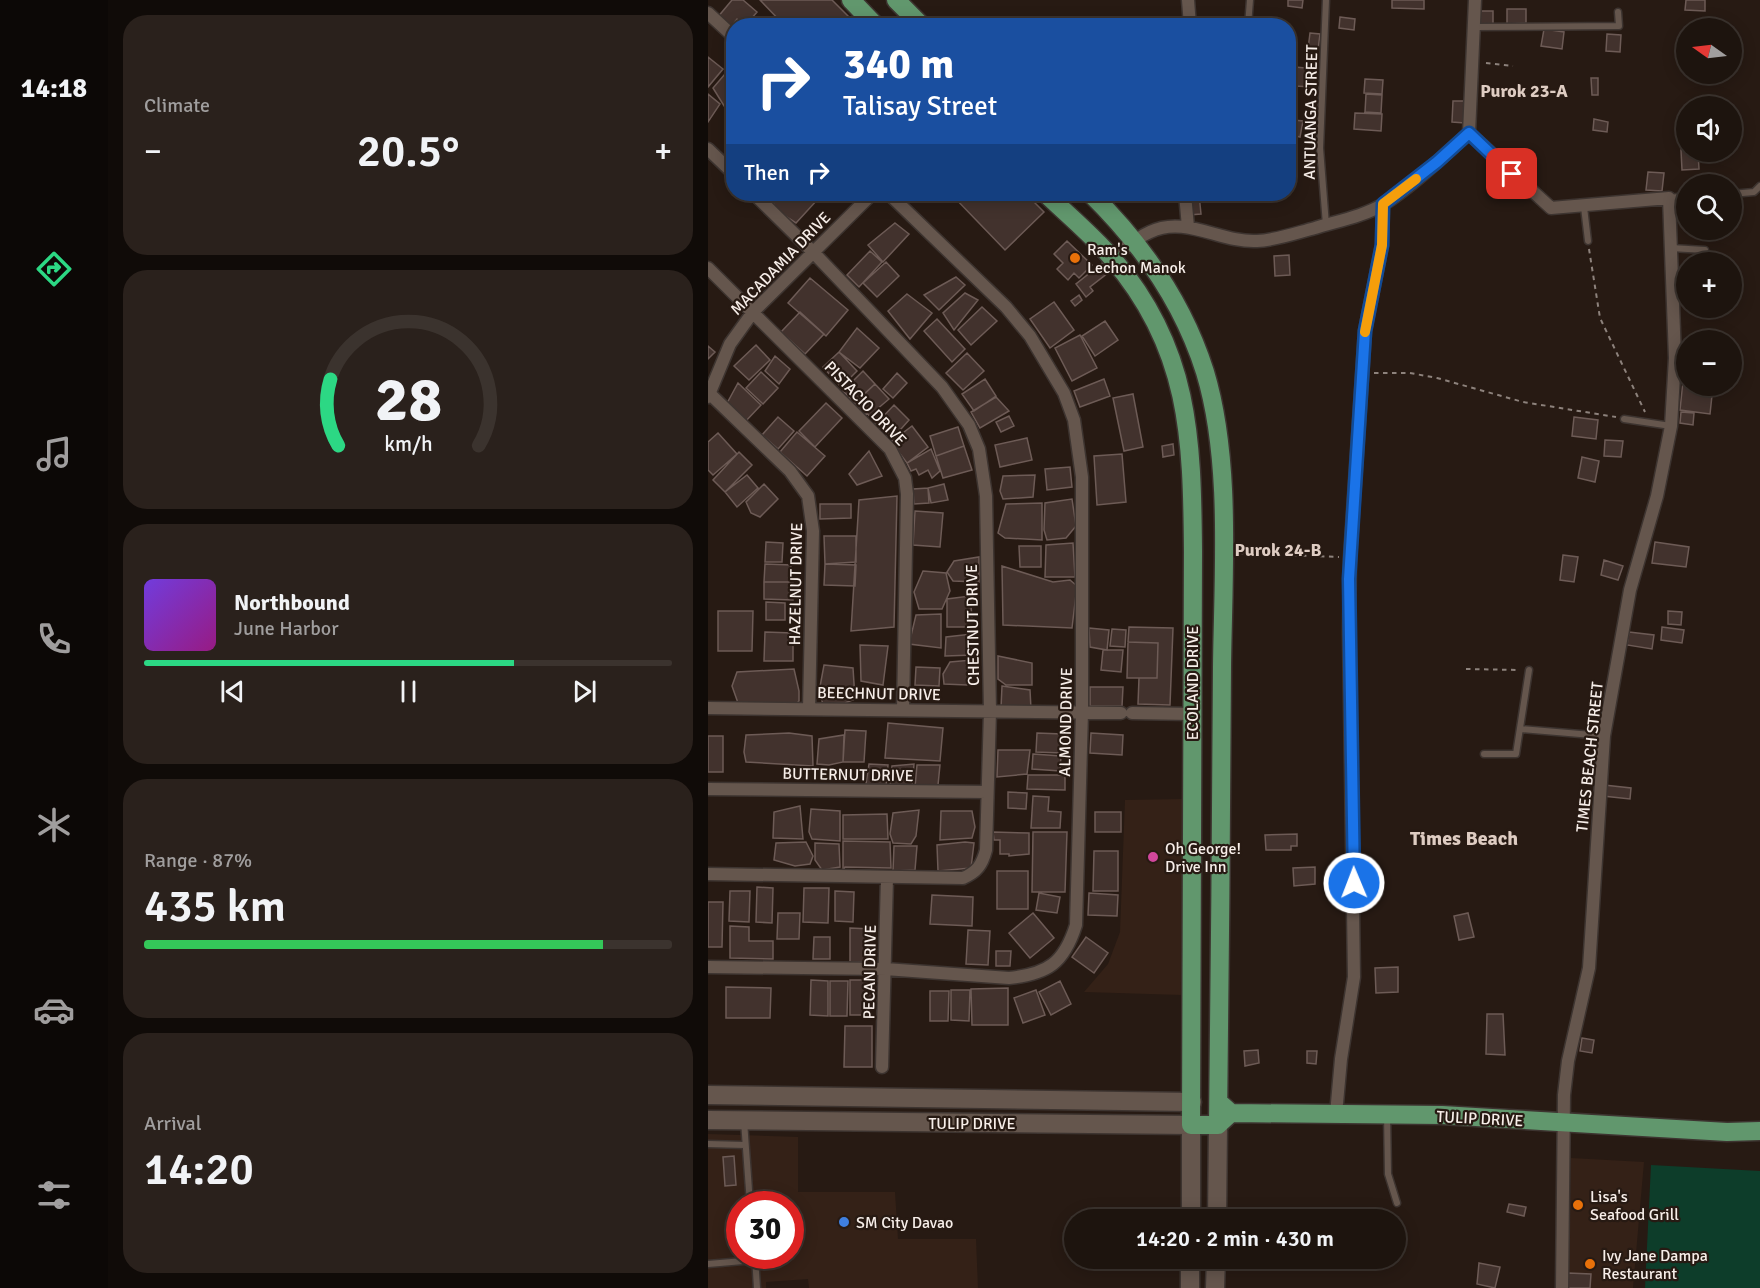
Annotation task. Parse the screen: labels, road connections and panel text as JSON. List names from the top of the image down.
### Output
{
  "streets": {
    "main road": ["ECOLAND DRIVE", "TULIP DRIVE"],
    "street": [
      "MACADAMIA DRIVE",
      "PISTACIO DRIVE",
      "HAZELNUT DRIVE",
      "CHESTNUT DRIVE",
      "BEECHNUT DRIVE",
      "ALMOND DRIVE",
      "TIMES BEACH STREET",
      "BUTTERNUT DRIVE",
      "PECAN DRIVE"
    ],
    "lane": ["ANTUANGA STREET"]
  },
  "crossings": [
    ["MACADAMIA DRIVE", "PISTACIO DRIVE"],
    ["MACADAMIA DRIVE", "HAZELNUT DRIVE"],
    ["MACADAMIA DRIVE", "CHESTNUT DRIVE"],
    ["PISTACIO DRIVE", "BEECHNUT DRIVE"],
    ["HAZELNUT DRIVE", "BEECHNUT DRIVE"],
    ["CHESTNUT DRIVE", "BEECHNUT DRIVE"],
    ["CHESTNUT DRIVE", "BUTTERNUT DRIVE"],
    ["CHESTNUT DRIVE", "PECAN DRIVE"],
    ["ECOLAND DRIVE", "BEECHNUT DRIVE"],
    ["ECOLAND DRIVE", "TULIP DRIVE"],
    ["BEECHNUT DRIVE", "ALMOND DRIVE"],
    ["ALMOND DRIVE", "PECAN DRIVE"],
    ["TIMES BEACH STREET", "TULIP DRIVE"]
  ],
  "districts": ["Purok 23-A", "Purok 24-B", "Times Beach"],
  "places": [
    "Ram's Lechon Manok",
    "Oh George! Drive Inn",
    "Lisa's Seafood Grill",
    "SM City Davao",
    "Ivy Jane Dampa Restaurant"
  ],
  "north": "left",
  "page": {
    "tabs": "14:18",
    "tile": [
      "Climate",
      ["Range · 87%", "435 km"],
      ["Arrival", "14:20"]
    ],
    "map_buttons": ["+", "−"],
    "turn": ["340 m", "Talisay Street"],
    "heat": ["−", "20.5°", "+"],
    "then": "Then",
    "song": ["Northbound", "June Harbor"],
    "limit": "30",
    "trip": "14:20 · 2 min · 430 m",
    "gauge": ["28", "km/h"]
  }
}
